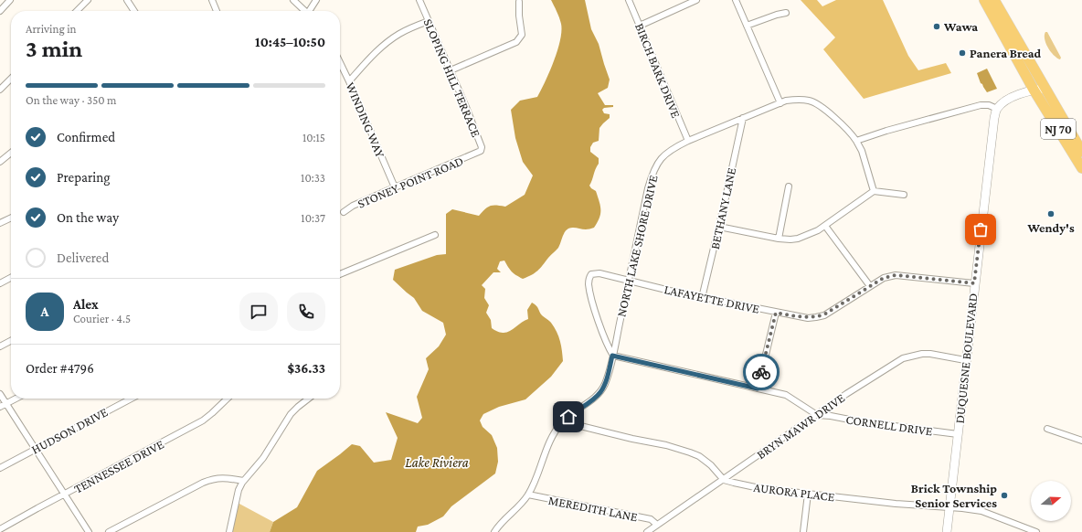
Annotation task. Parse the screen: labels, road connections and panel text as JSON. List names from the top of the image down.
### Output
{
  "streets": {
    "highway": ["NJ 70"],
    "street": [
      "BIRCH BARK DRIVE",
      "SLOPING HILL TERRACE",
      "WINDING WAY",
      "STONEY POINT ROAD",
      "BETHANY LANE",
      "NORTH LAKE SHORE DRIVE",
      "LAFAYETTE DRIVE",
      "DUQUESNE BOULEVARD",
      "CORNELL DRIVE",
      "BRYN MAWR DRIVE",
      "HUDSON DRIVE",
      "TENNESSEE DRIVE",
      "AURORA PLACE",
      "MEREDITH LANE"
    ]
  },
  "crossings": [
    ["BIRCH BARK DRIVE", "NORTH LAKE SHORE DRIVE"],
    ["SLOPING HILL TERRACE", "STONEY POINT ROAD"],
    ["WINDING WAY", "STONEY POINT ROAD"],
    ["BETHANY LANE", "NORTH LAKE SHORE DRIVE"],
    ["BETHANY LANE", "LAFAYETTE DRIVE"],
    ["NORTH LAKE SHORE DRIVE", "LAFAYETTE DRIVE"],
    ["NORTH LAKE SHORE DRIVE", "CORNELL DRIVE"],
    ["NORTH LAKE SHORE DRIVE", "MEREDITH LANE"],
    ["LAFAYETTE DRIVE", "DUQUESNE BOULEVARD"],
    ["LAFAYETTE DRIVE", "CORNELL DRIVE"],
    ["DUQUESNE BOULEVARD", "CORNELL DRIVE"],
    ["DUQUESNE BOULEVARD", "BRYN MAWR DRIVE"],
    ["DUQUESNE BOULEVARD", "AURORA PLACE"],
    ["CORNELL DRIVE", "BRYN MAWR DRIVE"],
    ["BRYN MAWR DRIVE", "AURORA PLACE"],
    ["BRYN MAWR DRIVE", "MEREDITH LANE"]
  ],
  "water": ["Lake Riviera"],
  "places": [
    "Wawa",
    "Panera Bread",
    "Wendy's",
    "Brick Township Senior Services"
  ],
  "north": "right",
  "page": {
    "heading": ["3 min", "Arriving in", "10:45–10:50"],
    "panel": [
      "Alex",
      "Courier · 4.5",
      "Order #4796",
      "$36.33"
    ],
    "bar": "On the way · 350 m",
    "list": [
      ["Confirmed", "10:15"],
      ["Preparing", "10:33"],
      ["On the way", "10:37"],
      "Delivered"
    ],
    "round": "A"
  }
}
